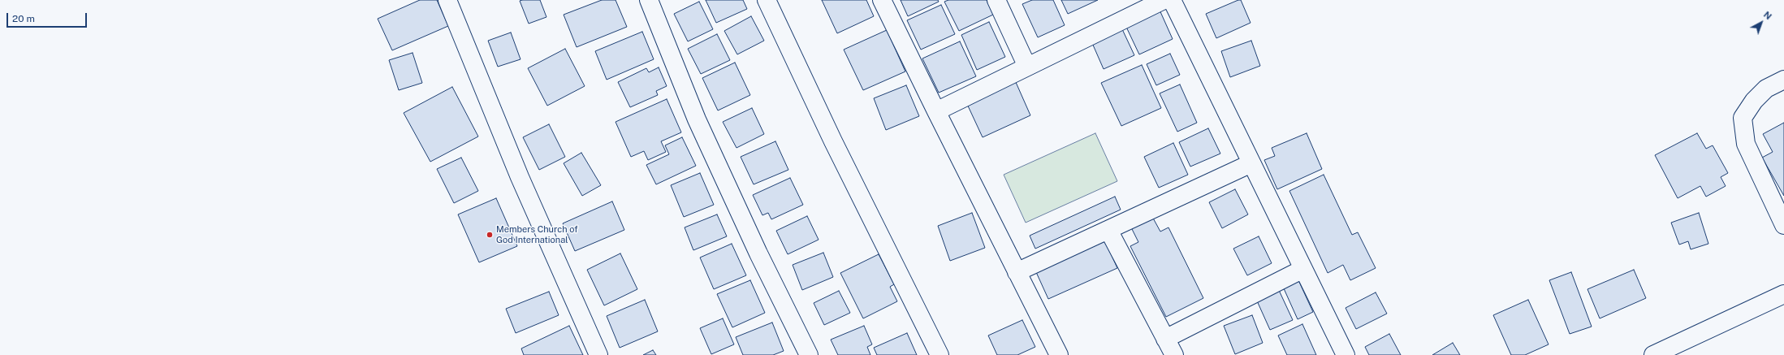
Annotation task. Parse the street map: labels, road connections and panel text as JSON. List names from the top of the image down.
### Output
{
  "places": ["Members Church of God International"],
  "scale_bar": "20 m",
  "north": "top right"
}
